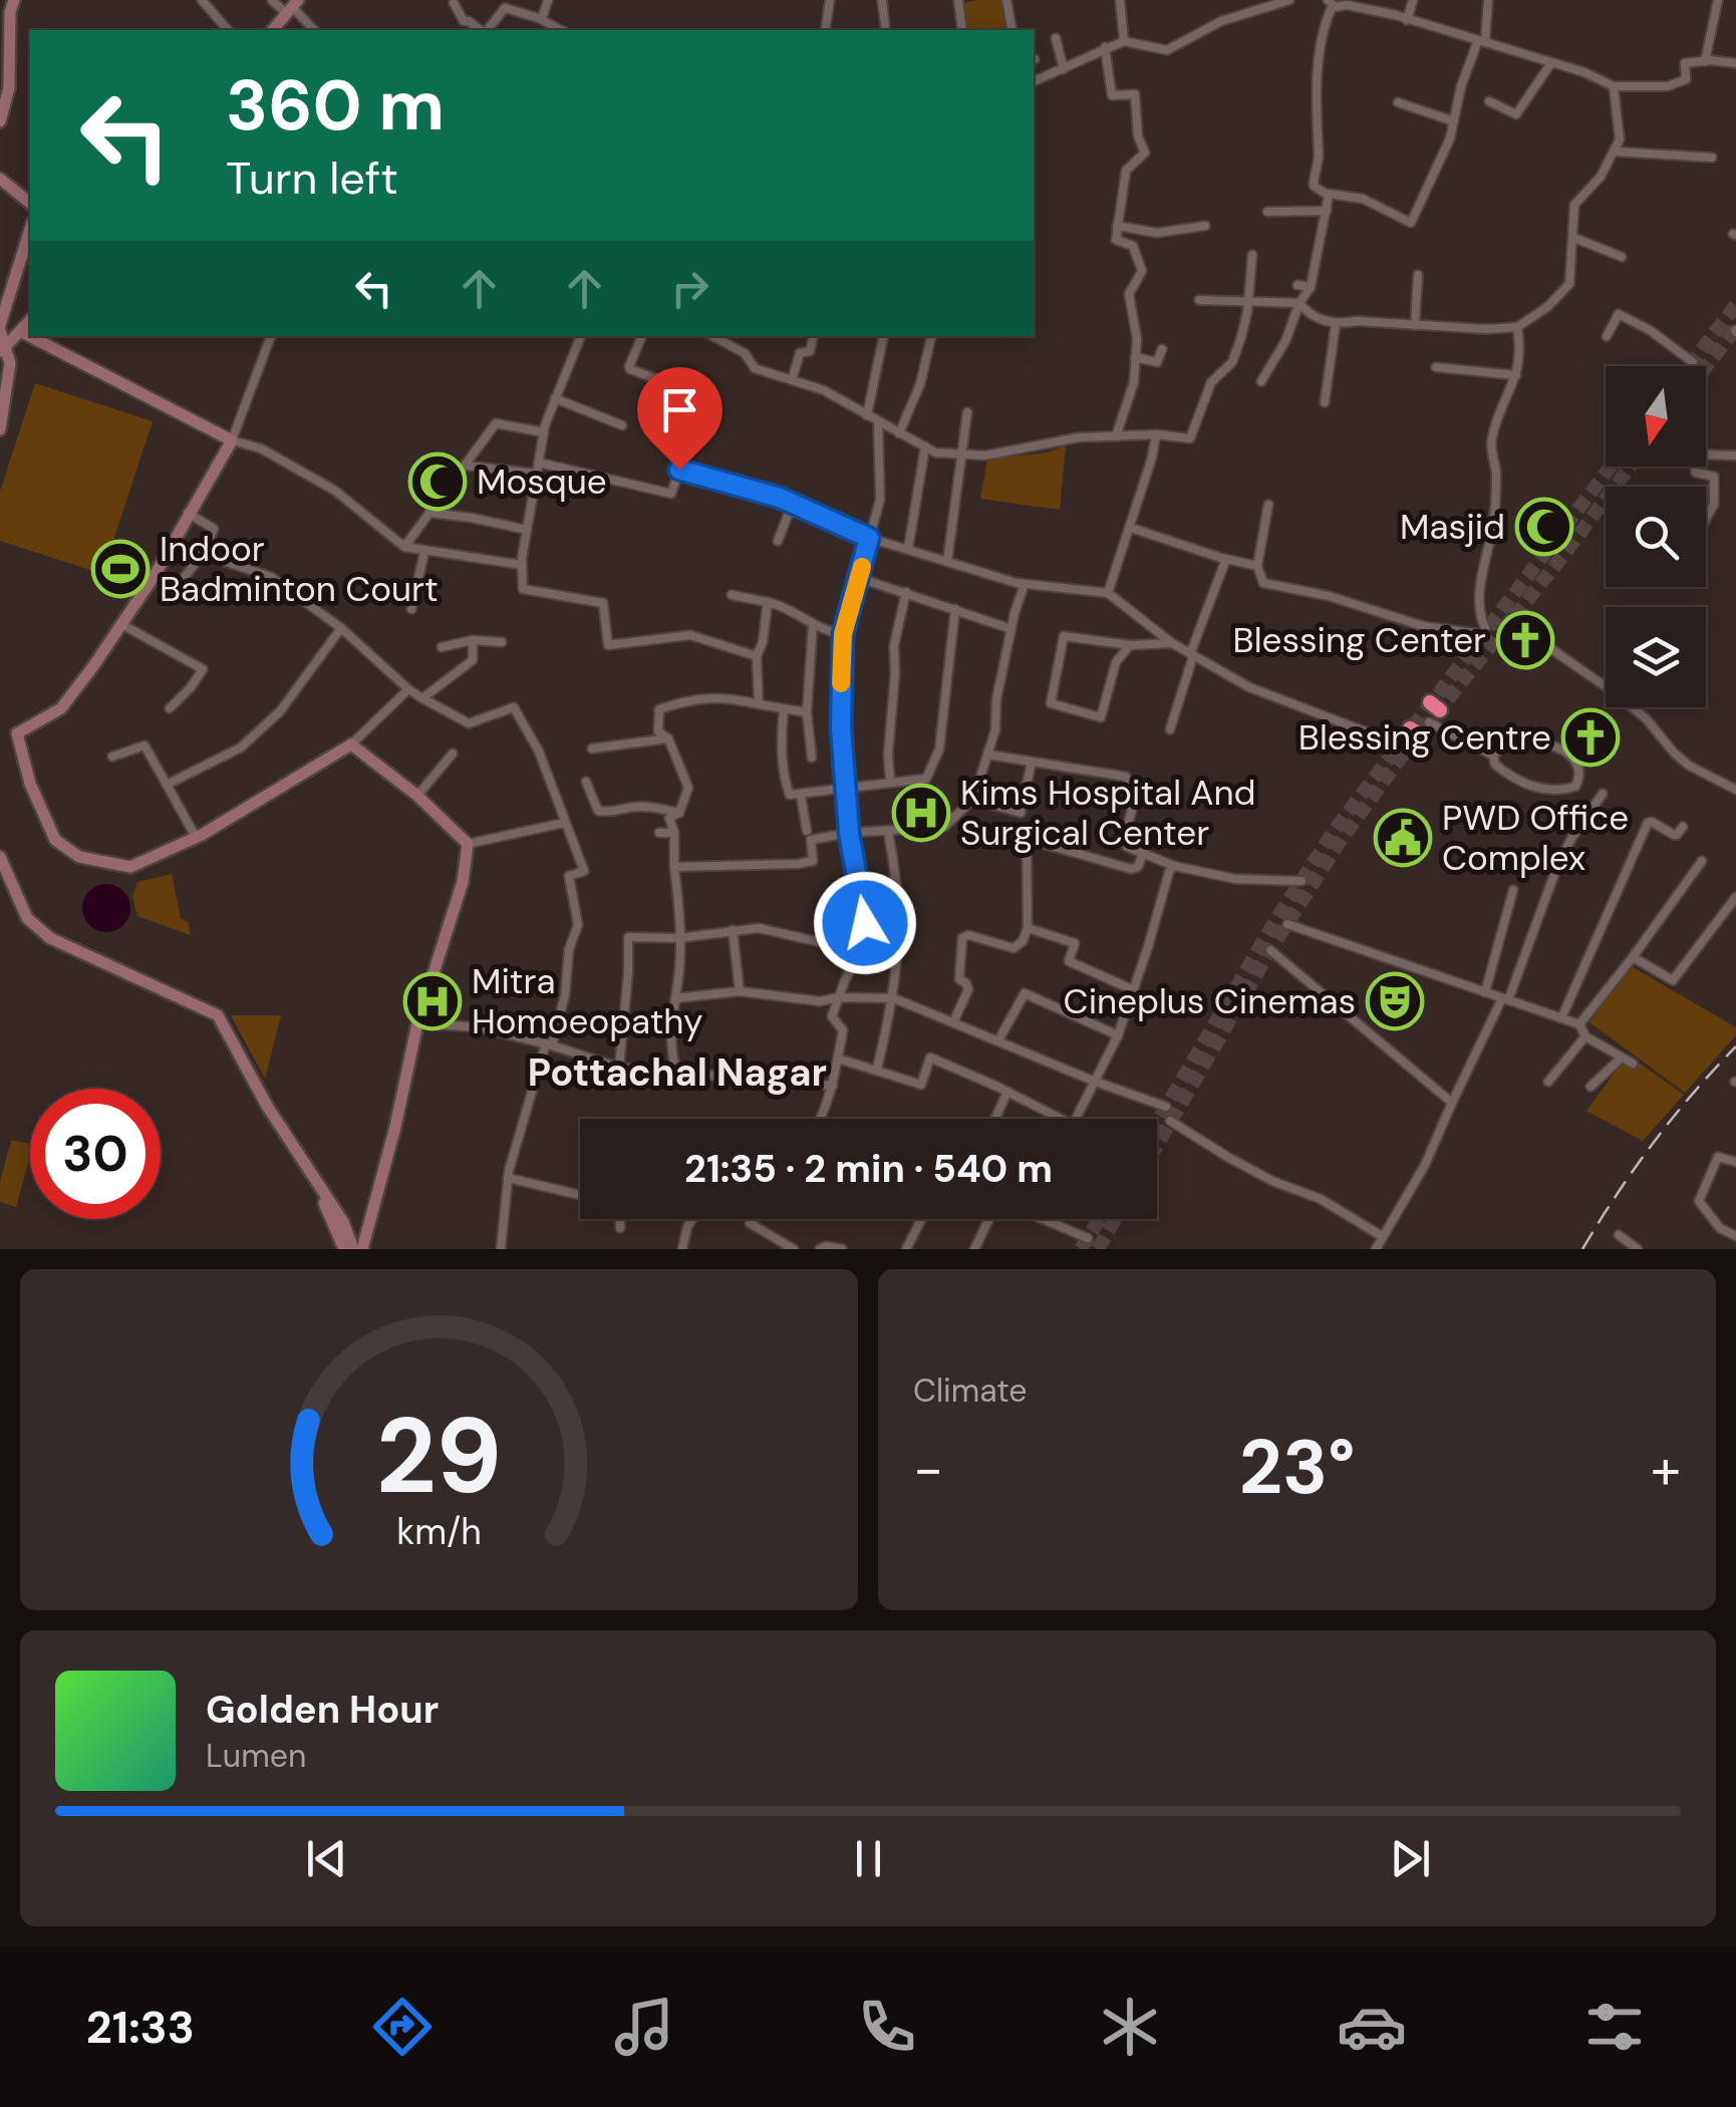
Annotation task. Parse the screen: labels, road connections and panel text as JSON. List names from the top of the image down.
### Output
{
  "districts": ["Pottachal Nagar"],
  "places": {
    "mosque": ["Mosque", "Masjid"],
    "sports": ["Indoor Badminton Court"],
    "church": ["Blessing Center", "Blessing Centre"],
    "hospital": ["Kims Hospital And Surgical Center", "Mitra Homoeopathy"],
    "public building": ["PWD Office Complex"],
    "theatre": ["Cineplus Cinemas"]
  },
  "north": "bottom",
  "page": {
    "turn": ["360 m", "Turn left"],
    "limit": "30",
    "trip": "21:35 · 2 min · 540 m",
    "tile": "Climate",
    "heat": ["−", "23°", "+"],
    "song": ["Golden Hour", "Lumen"],
    "tabs": "21:33",
    "gauge": ["29", "km/h"]
  }
}
